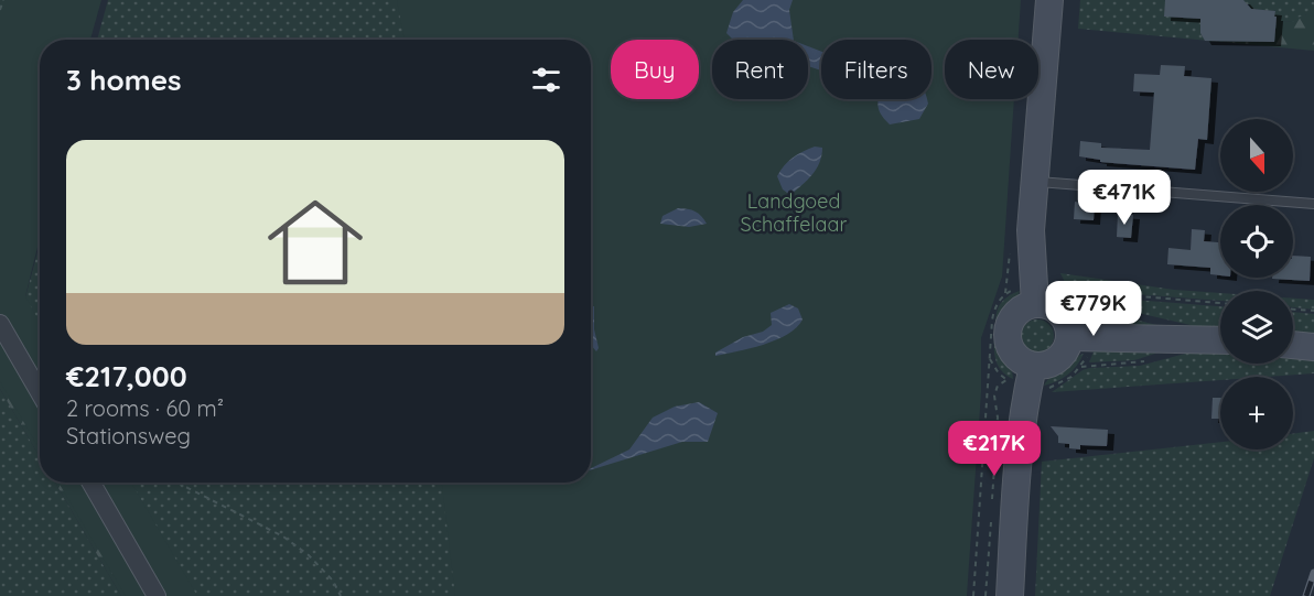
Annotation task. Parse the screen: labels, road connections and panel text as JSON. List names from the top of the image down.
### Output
{
  "parks": ["Landgoed Schaffelaar"],
  "north": "bottom",
  "page": {
    "chip": [
      "Buy",
      "Rent",
      "Filters",
      "New"
    ],
    "heading": "3 homes",
    "map_buttons": "+",
    "list": [
      {
        "name": "€217,000",
        "note": "2 rooms · 60 m² · Stationsweg"
      }
    ],
    "price": ["€471K", "€779K", "€217K"]
  }
}
